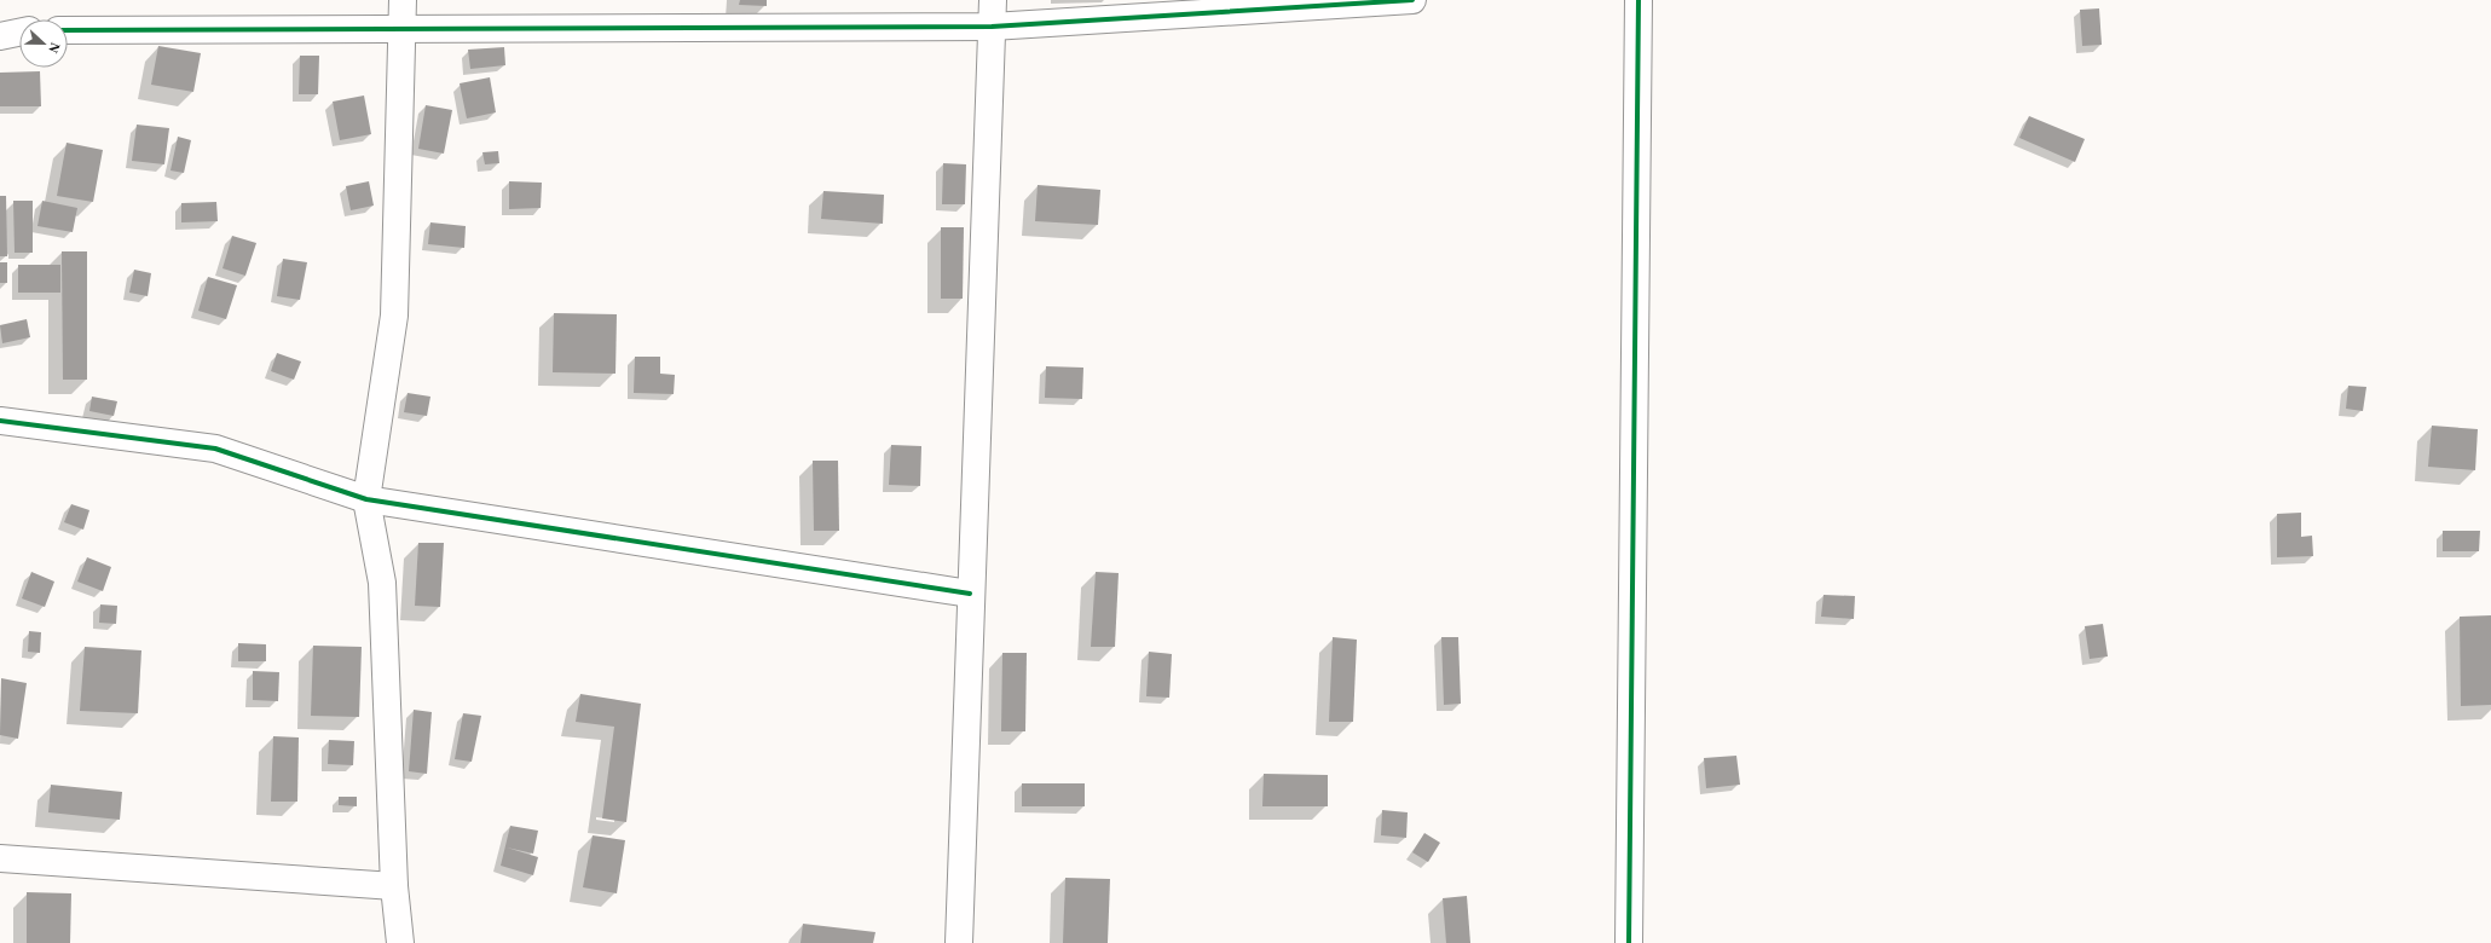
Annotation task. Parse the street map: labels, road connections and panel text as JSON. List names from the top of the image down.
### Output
{
  "north": "right"
}
